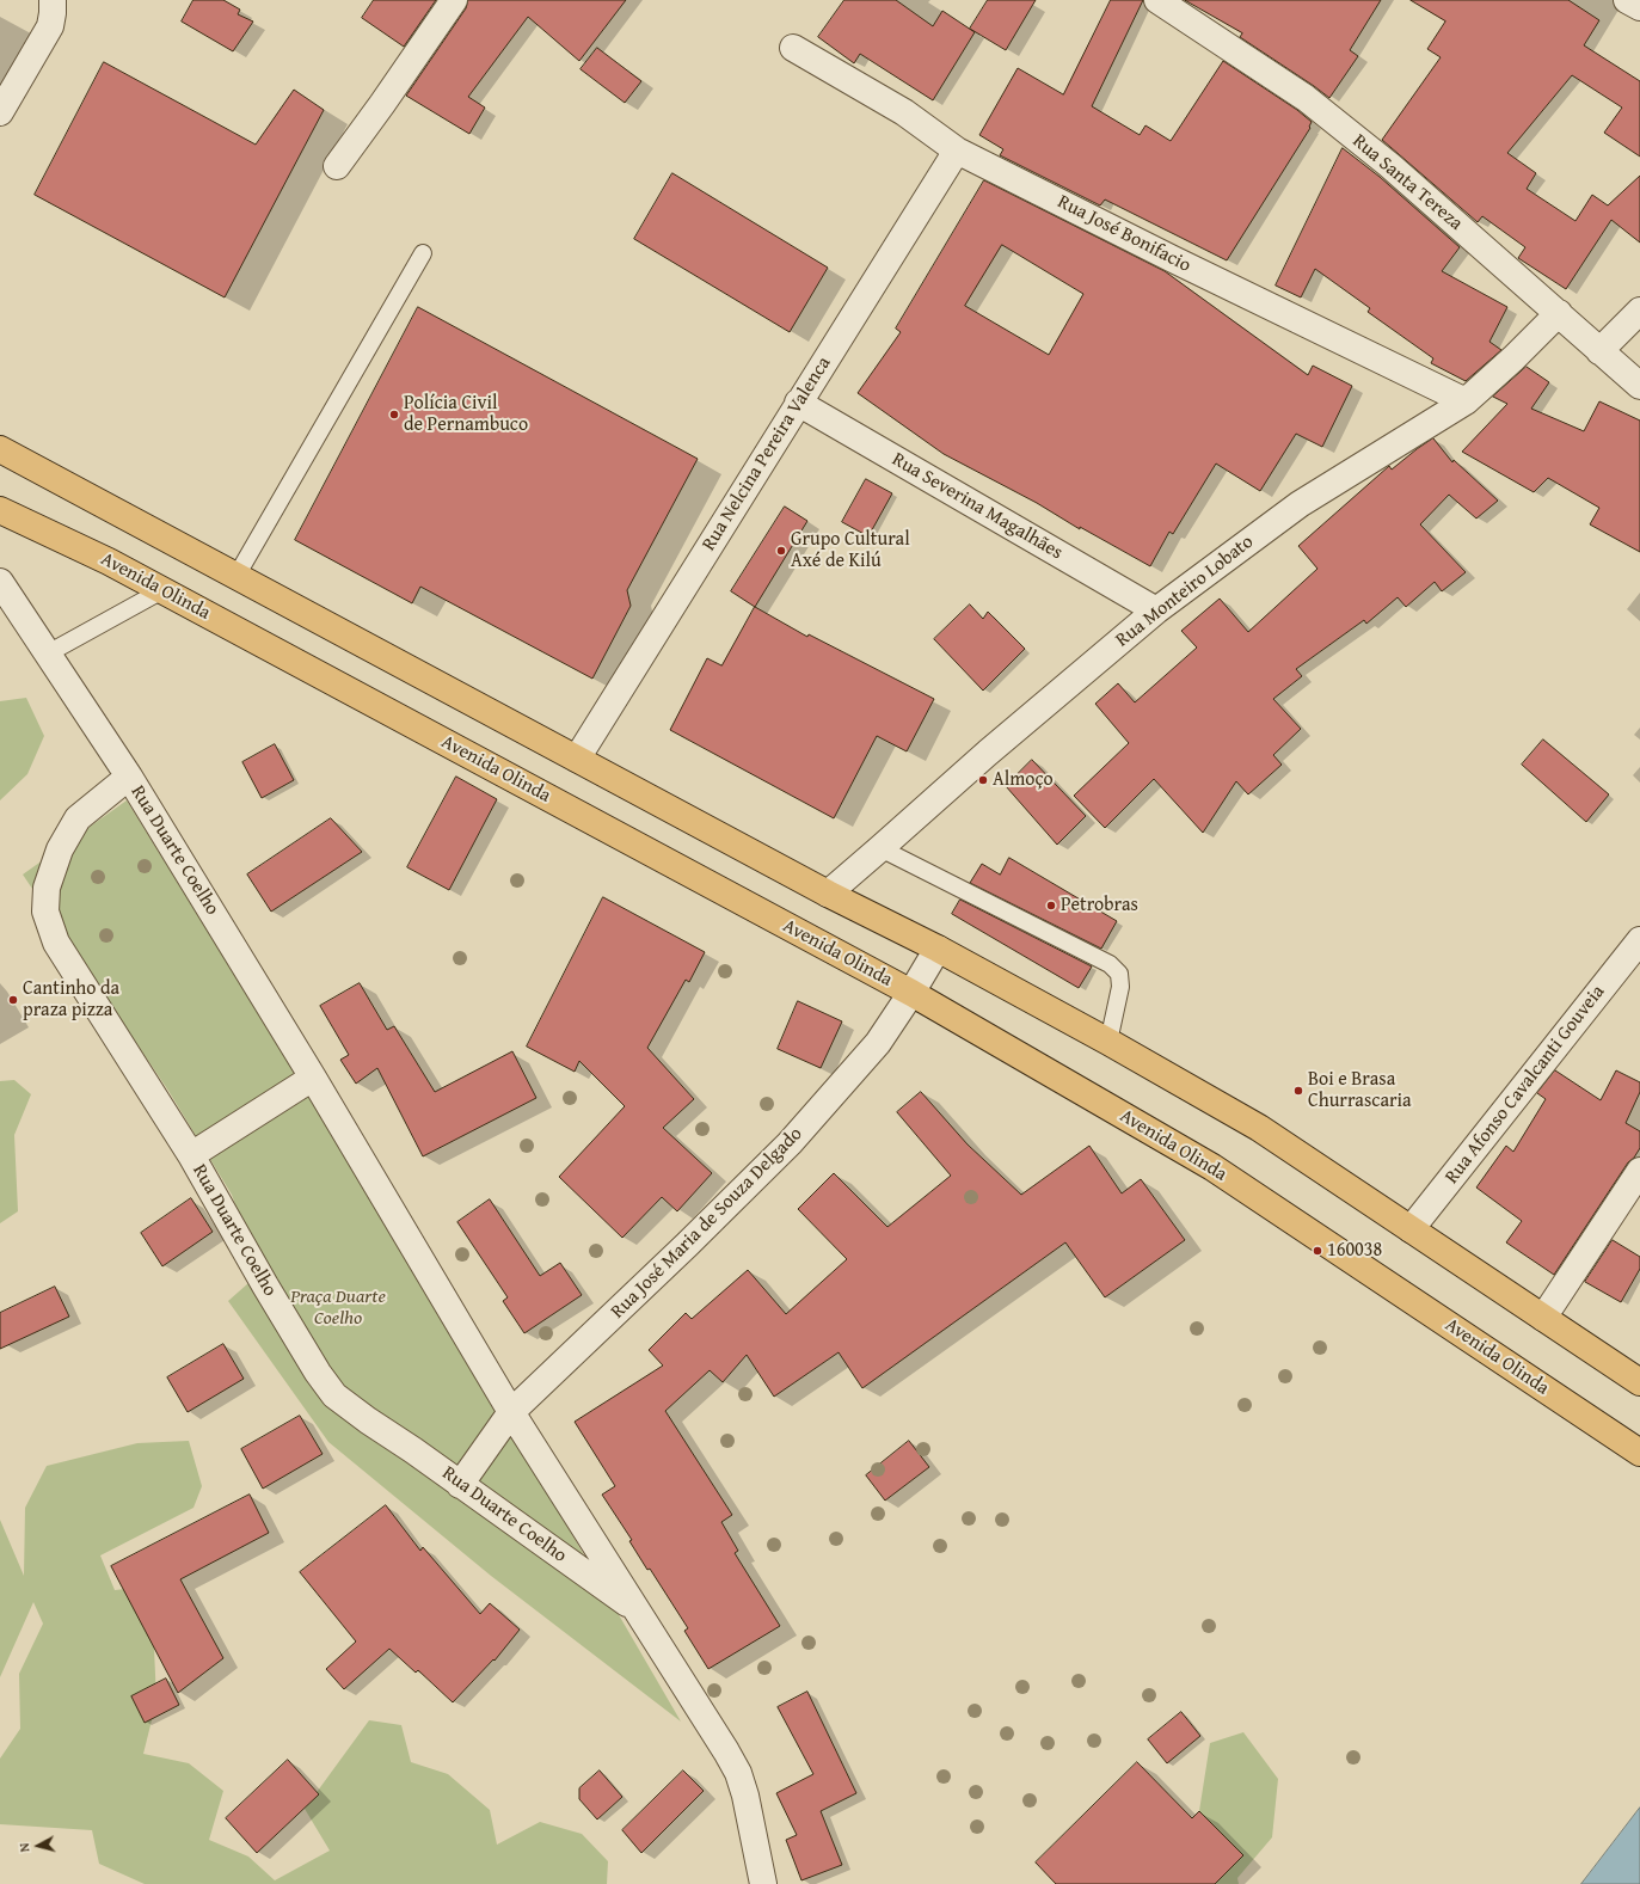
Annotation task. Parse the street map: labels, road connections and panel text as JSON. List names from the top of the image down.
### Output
{
  "streets": {
    "main road": ["Avenida Olinda"],
    "street": [
      "Rua Santa Tereza",
      "Rua José Bonifacio",
      "Rua Nelcina Pereira Valenca",
      "Rua Severina Magalhães",
      "Rua Monteiro Lobato",
      "Rua Duarte Coelho",
      "Rua Afonso Cavalcanti Gouveia",
      "Rua José Maria de Souza Delgado"
    ]
  },
  "crossings": [
    ["Rua Santa Tereza", "Rua Monteiro Lobato"],
    ["Rua José Bonifacio", "Rua Nelcina Pereira Valenca"],
    ["Rua José Bonifacio", "Rua Monteiro Lobato"],
    ["Rua Nelcina Pereira Valenca", "Rua Severina Magalhães"],
    ["Rua Severina Magalhães", "Rua Monteiro Lobato"],
    ["Avenida Olinda", "Rua José Maria de Souza Delgado"],
    ["Rua Duarte Coelho", "Rua José Maria de Souza Delgado"]
  ],
  "parks": ["Praça Duarte Coelho"],
  "places": [
    "Polícia Civil de Pernambuco",
    "Grupo Cultural Axé de Kilú",
    "Almoço",
    "Petrobras",
    "Cantinho da praza pizza",
    "Boi e Brasa Churrascaria",
    "160038"
  ],
  "north": "left"
}
